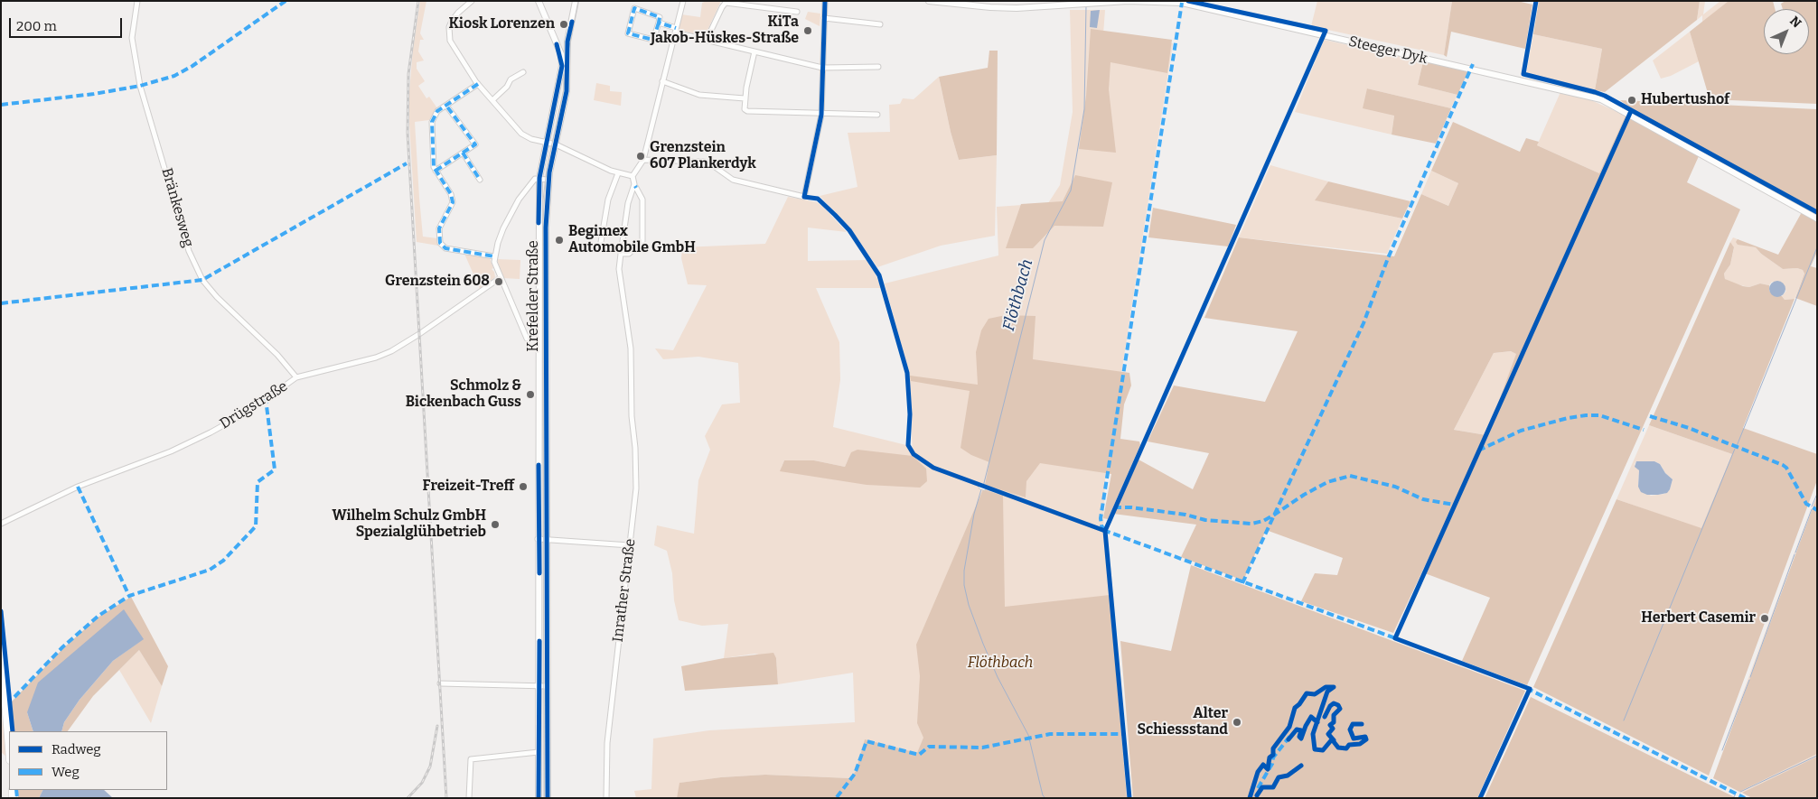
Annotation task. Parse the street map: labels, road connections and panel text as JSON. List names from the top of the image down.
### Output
{
  "streets": {
    "street": [
      "Steeger Dyk",
      "Bränkesweg",
      "Krefelder Straße",
      "Drügstraße",
      "Inrather Straße"
    ]
  },
  "crossings": [
    ["Bränkesweg", "Drügstraße"]
  ],
  "water": ["Flöthbach"],
  "parks": ["Flöthbach"],
  "places": [
    "Kiosk Lorenzen",
    "KiTa Jakob-Hüskes-Straße",
    "Hubertushof",
    "Grenzstein 607 Plankerdyk",
    "Begimex Automobile GmbH",
    "Grenzstein 608",
    "Schmolz & Bickenbach Guss",
    "Freizeit-Treff",
    "Wilhelm Schulz GmbH Spezialglühbetrieb",
    "Herbert Casemir",
    "Alter Schiessstand"
  ],
  "legend": ["Radweg", "Weg"],
  "scale_bar": "200 m",
  "north": "top right"
}
